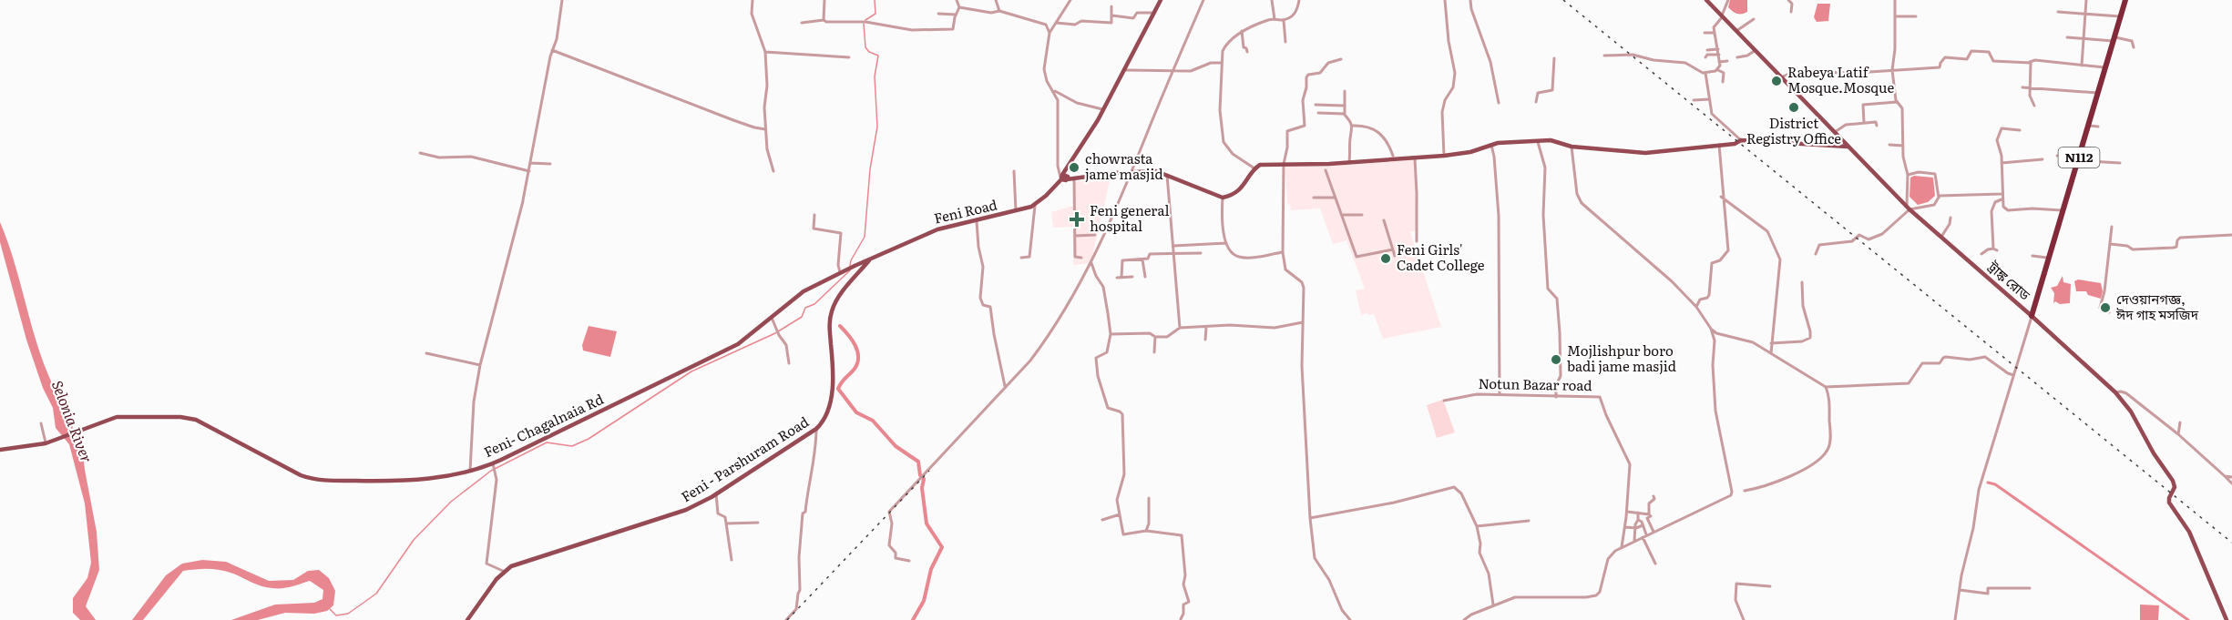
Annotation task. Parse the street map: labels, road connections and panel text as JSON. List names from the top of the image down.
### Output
{
  "streets": {
    "highway": ["N112"],
    "main road": [
      "Feni Road",
      "ট্রাঙ্ক রোড",
      "Feni- Chagalnaia Rd",
      "Feni - Parshuram Road"
    ],
    "street": ["Notun Bazar road"]
  },
  "crossings": [
    ["N112", "ট্রাঙ্ক রোড"],
    ["Feni Road", "Feni- Chagalnaia Rd"],
    ["Feni Road", "Feni - Parshuram Road"],
    ["Feni- Chagalnaia Rd", "Feni - Parshuram Road"]
  ],
  "water": ["Selonia River"],
  "places": {
    "other": [
      "Rabeya Latif Mosque.Mosque",
      "District Registry Office",
      "chowrasta jame masjid",
      "Feni Girls' Cadet College",
      "দেওয়ানগজ্ঞ, ঈদ গাহ মসজিদ",
      "Mojlishpur boro badi jame masjid"
    ],
    "health": ["Feni general hospital"]
  }
}
